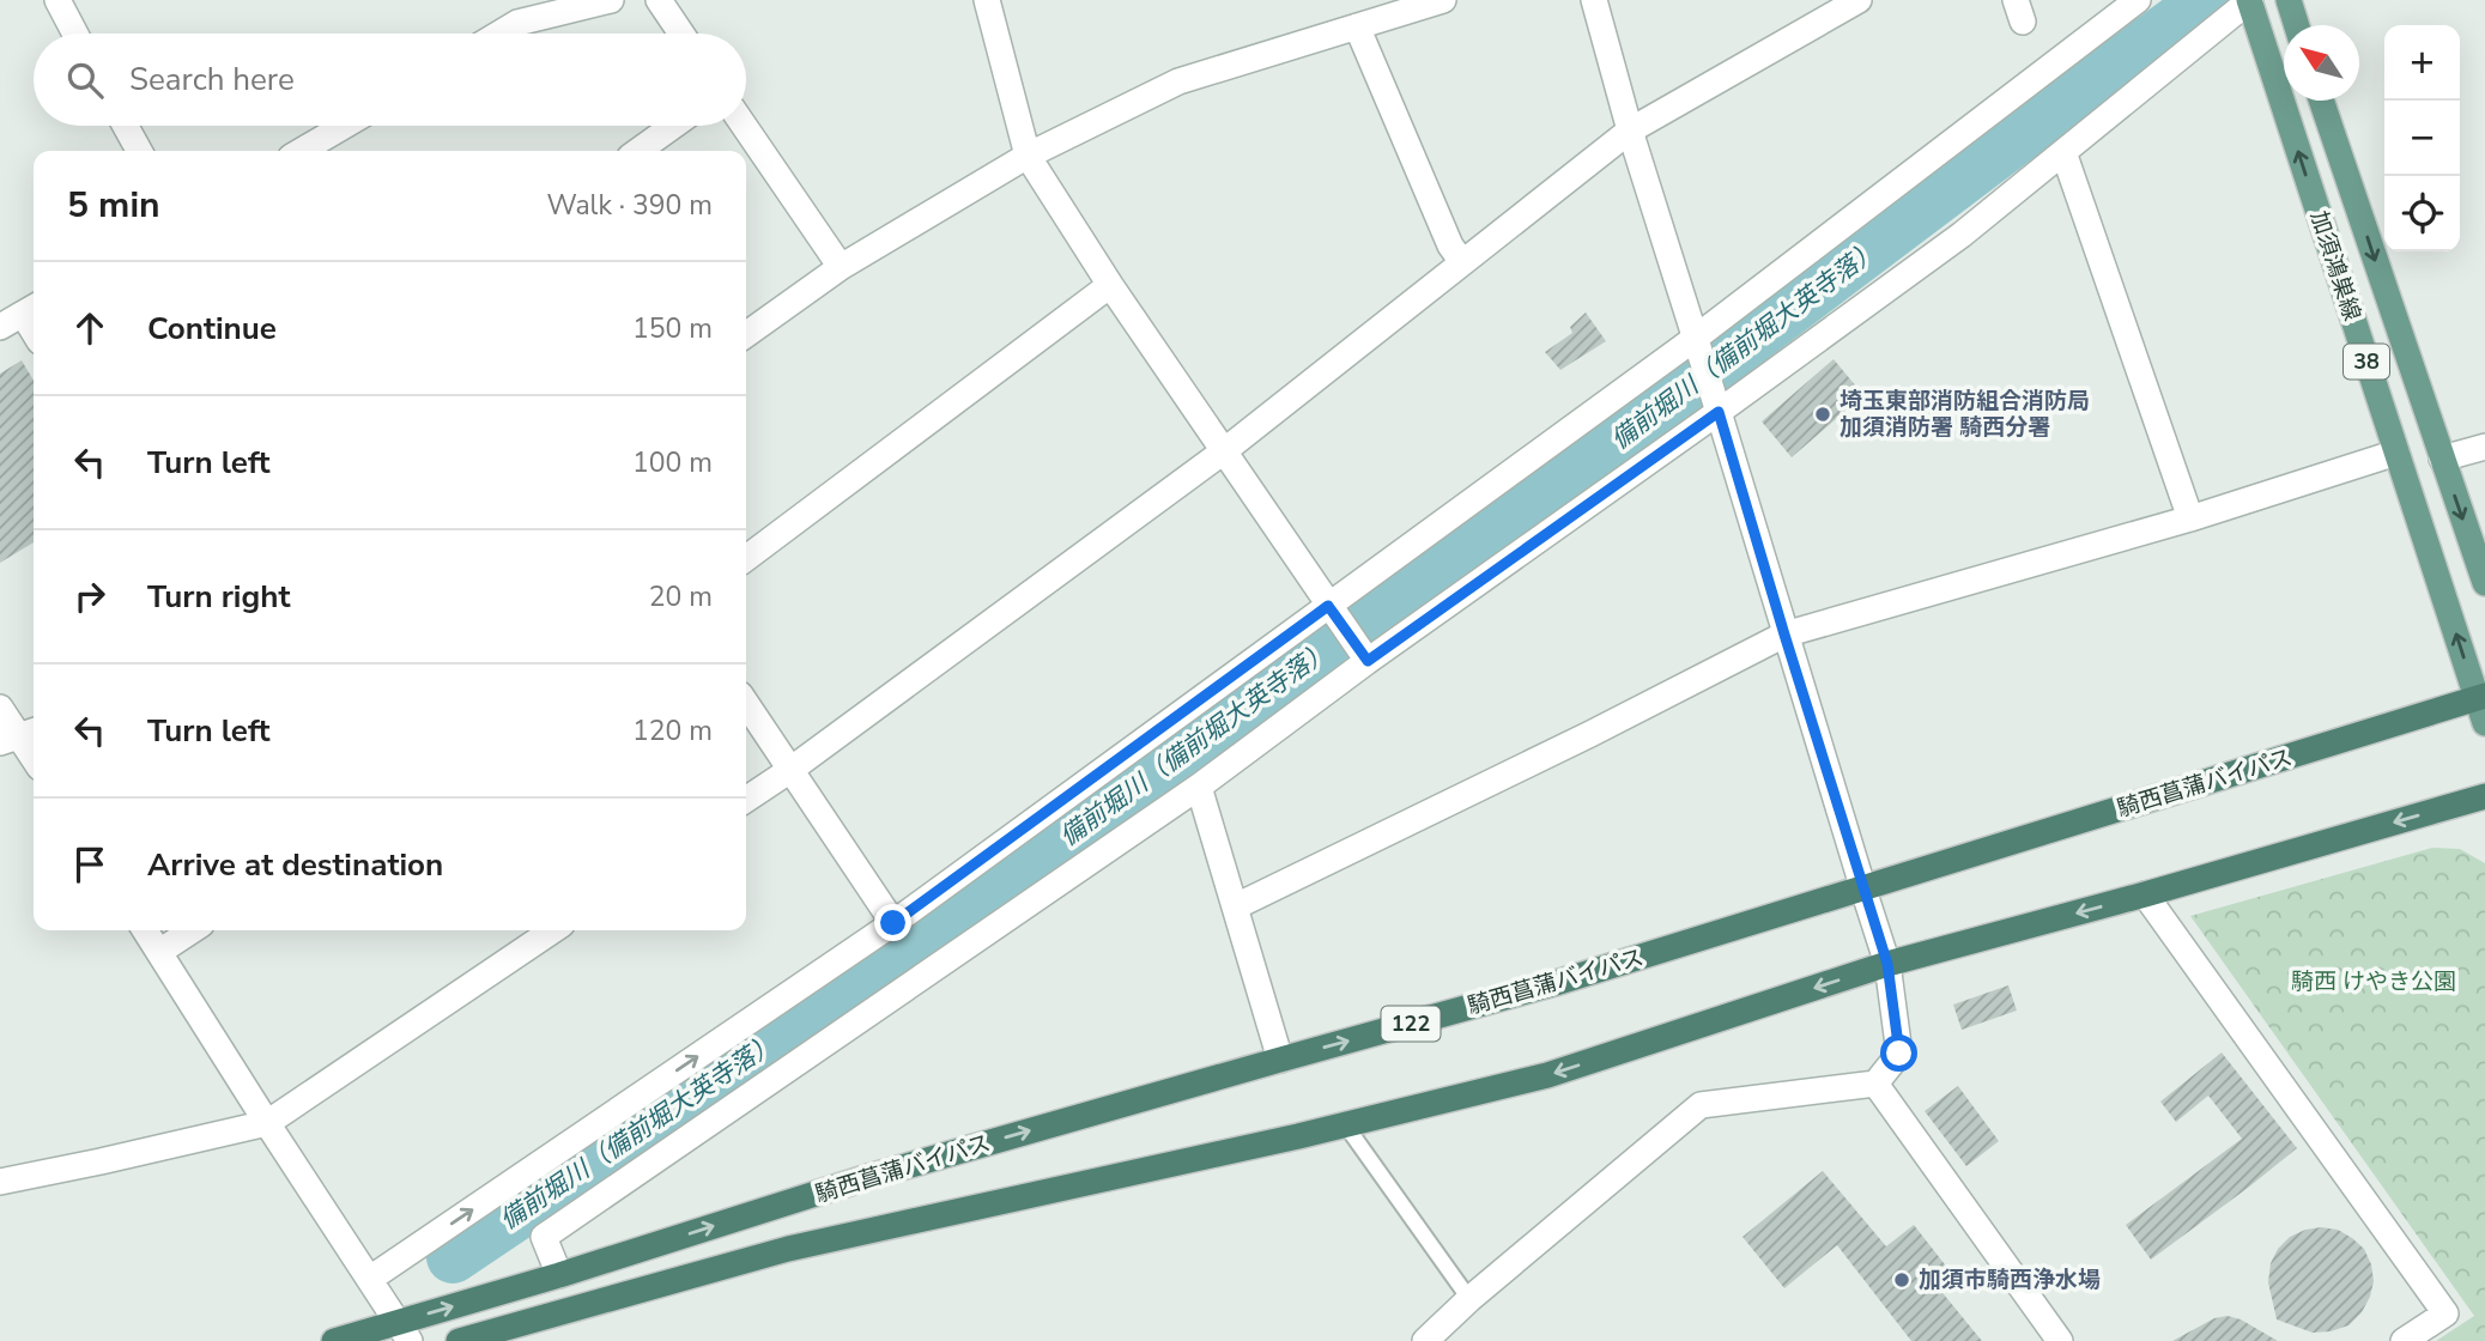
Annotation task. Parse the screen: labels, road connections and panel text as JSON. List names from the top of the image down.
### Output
{
  "streets": {
    "highway": ["騎西菖蒲バイパス", "122"],
    "main road": ["加須鴻巣線", "38"]
  },
  "crossings": [
    ["加須鴻巣線", "騎西菖蒲バイパス"]
  ],
  "water": ["備前堀川（備前堀大英寺落）"],
  "parks": ["騎西 けやき公園"],
  "places": ["埼玉東部消防組合消防局 加須消防署 騎西分署", "加須市騎西浄水場"],
  "north": "top left",
  "page": {
    "map_buttons": ["+", "−"],
    "search": "Search here",
    "heading": ["5 min", "Walk · 390 m"],
    "list": [
      ["Continue", "150 m"],
      ["Turn left", "100 m"],
      ["Turn right", "20 m"],
      ["Turn left", "120 m"],
      "Arrive at destination"
    ]
  }
}
